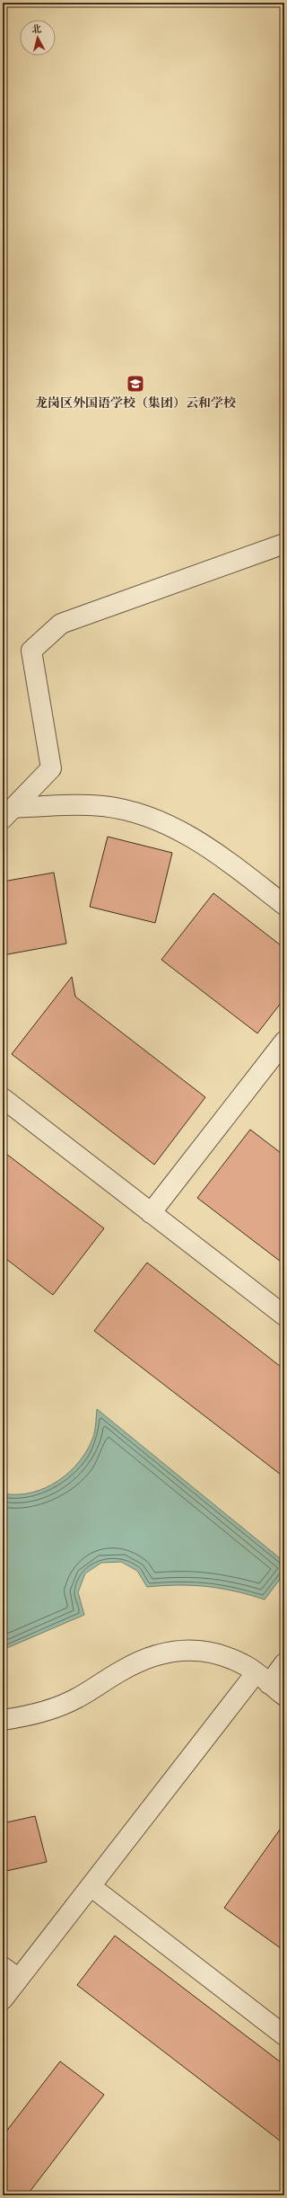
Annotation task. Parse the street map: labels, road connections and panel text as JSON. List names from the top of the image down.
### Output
{
  "places": {
    "school or university": ["龙岗区外国语学校（集团）云和学校"]
  },
  "north": "top"
}
